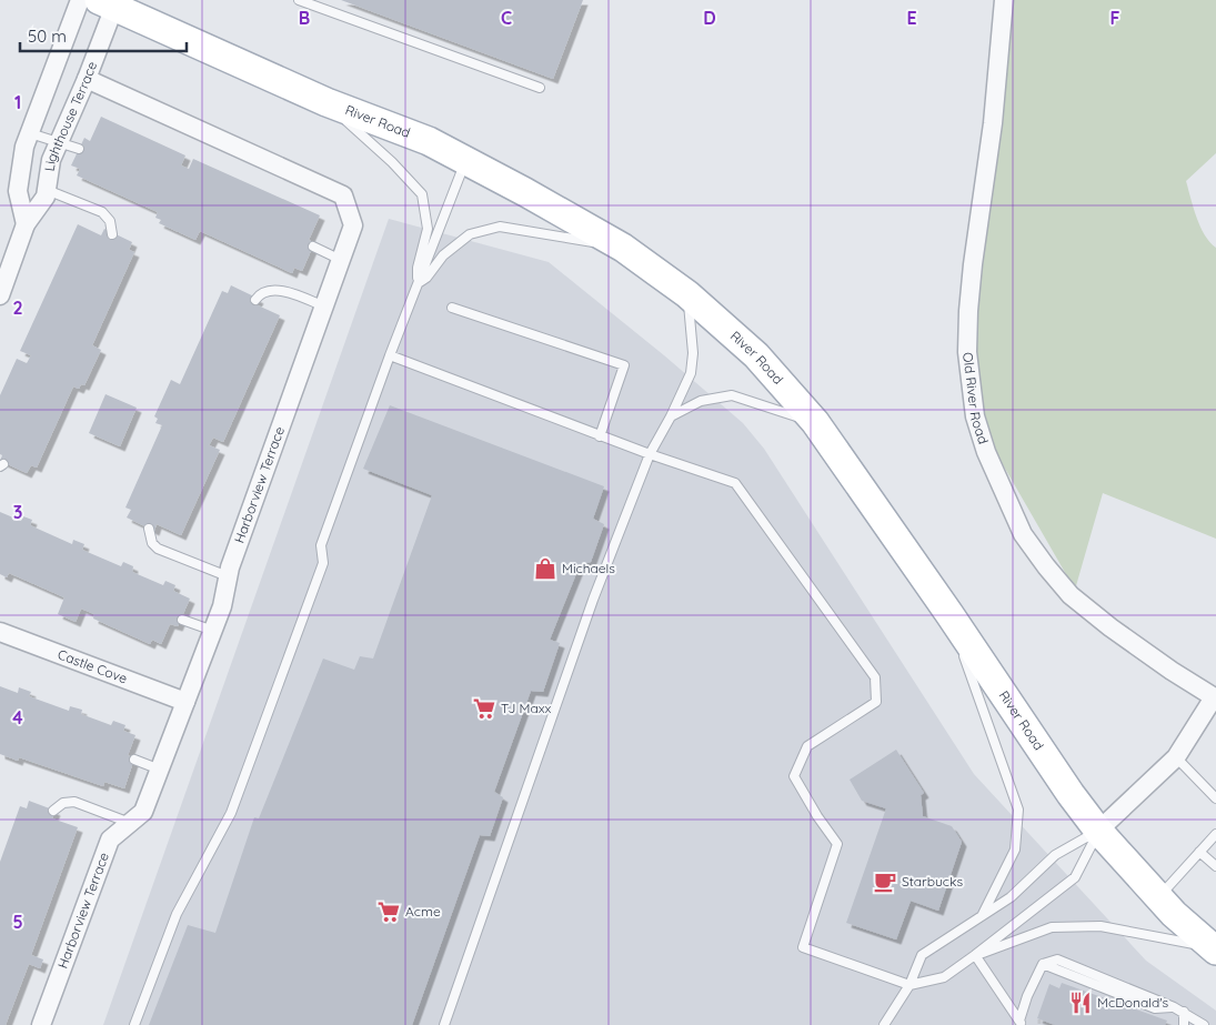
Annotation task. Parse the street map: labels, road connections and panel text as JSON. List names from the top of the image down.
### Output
{
  "streets": {
    "main road": ["River Road"],
    "street": [
      "Lighthouse Terrace",
      "Old River Road",
      "Harborview Terrace",
      "Castle Cove"
    ]
  },
  "crossings": [
    ["Lighthouse Terrace", "River Road"],
    ["Lighthouse Terrace", "Harborview Terrace"],
    ["Harborview Terrace", "Castle Cove"]
  ],
  "places": {
    "shop": ["Michaels"],
    "supermarket": ["TJ Maxx", "Acme"],
    "cafe": ["Starbucks"],
    "restaurant": ["McDonald's"]
  },
  "scale_bar": "50 m",
  "grid": {
    "columns": [
      "B",
      "C",
      "D",
      "E",
      "F"
    ],
    "rows": [
      "1",
      "2",
      "3",
      "4",
      "5"
    ]
  }
}
